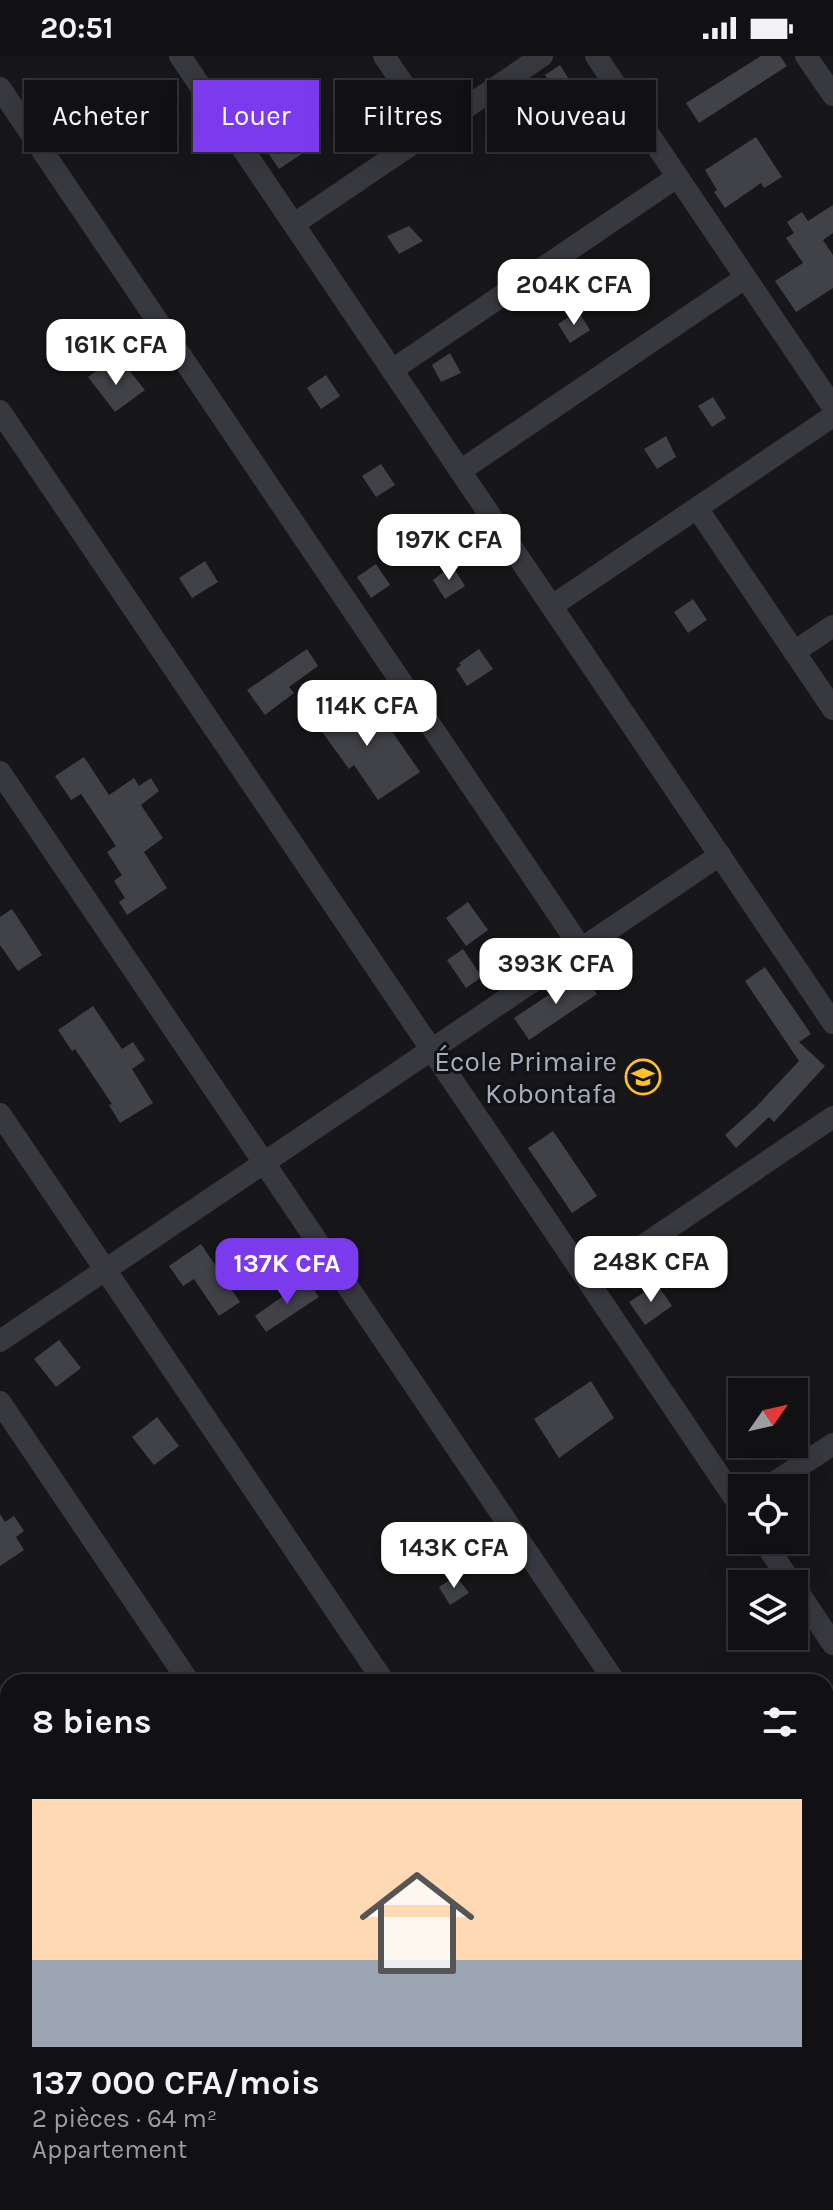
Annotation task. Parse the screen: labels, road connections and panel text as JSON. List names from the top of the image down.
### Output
{
  "places": {
    "school or university": ["École Primaire Kobontafa"]
  },
  "north": "top right",
  "page": {
    "status": "20:51",
    "chip": [
      "Acheter",
      "Louer",
      "Filtres",
      "Nouveau"
    ],
    "price": [
      "204K CFA",
      "161K CFA",
      "197K CFA",
      "114K CFA",
      "393K CFA",
      "248K CFA",
      "137K CFA",
      "143K CFA"
    ],
    "heading": "8 biens",
    "list": [
      {
        "name": "137 000 CFA/mois",
        "note": "2 pièces · 64 m² · Appartement"
      }
    ]
  }
}
